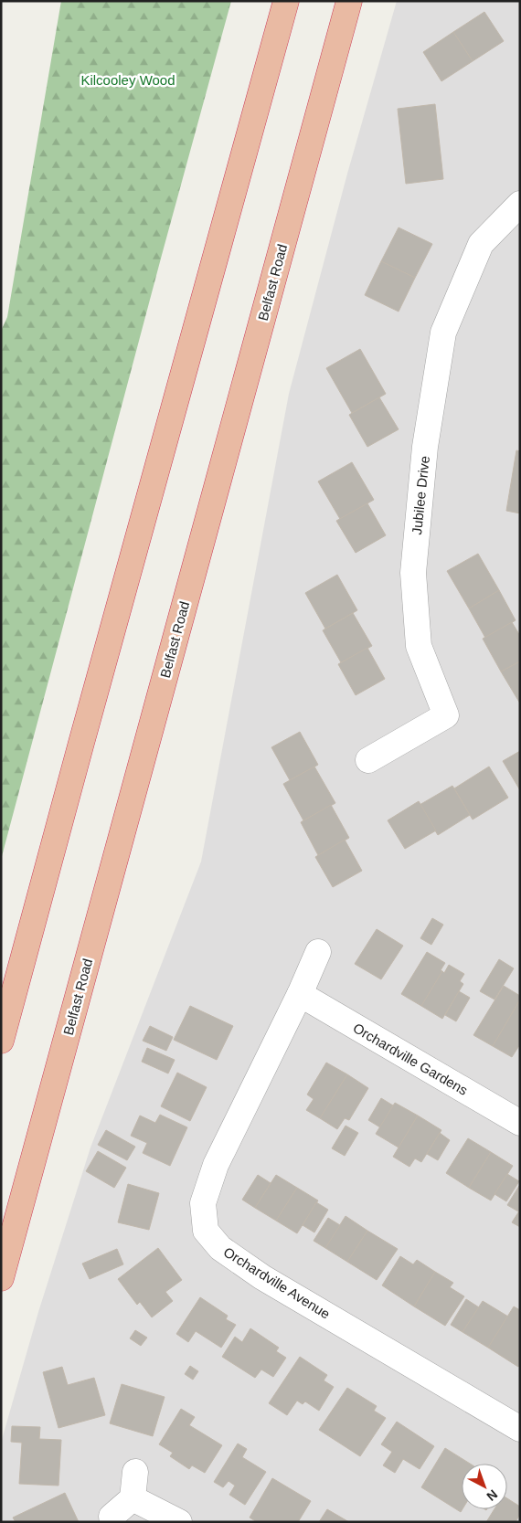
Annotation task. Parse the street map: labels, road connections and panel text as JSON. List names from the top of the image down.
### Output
{
  "streets": {
    "highway": ["Belfast Road"],
    "street": ["Jubilee Drive", "Orchardville Gardens", "Orchardville Avenue"]
  },
  "crossings": [
    ["Orchardville Gardens", "Orchardville Avenue"]
  ],
  "parks": ["Kilcooley Wood"],
  "north": "bottom right"
}
